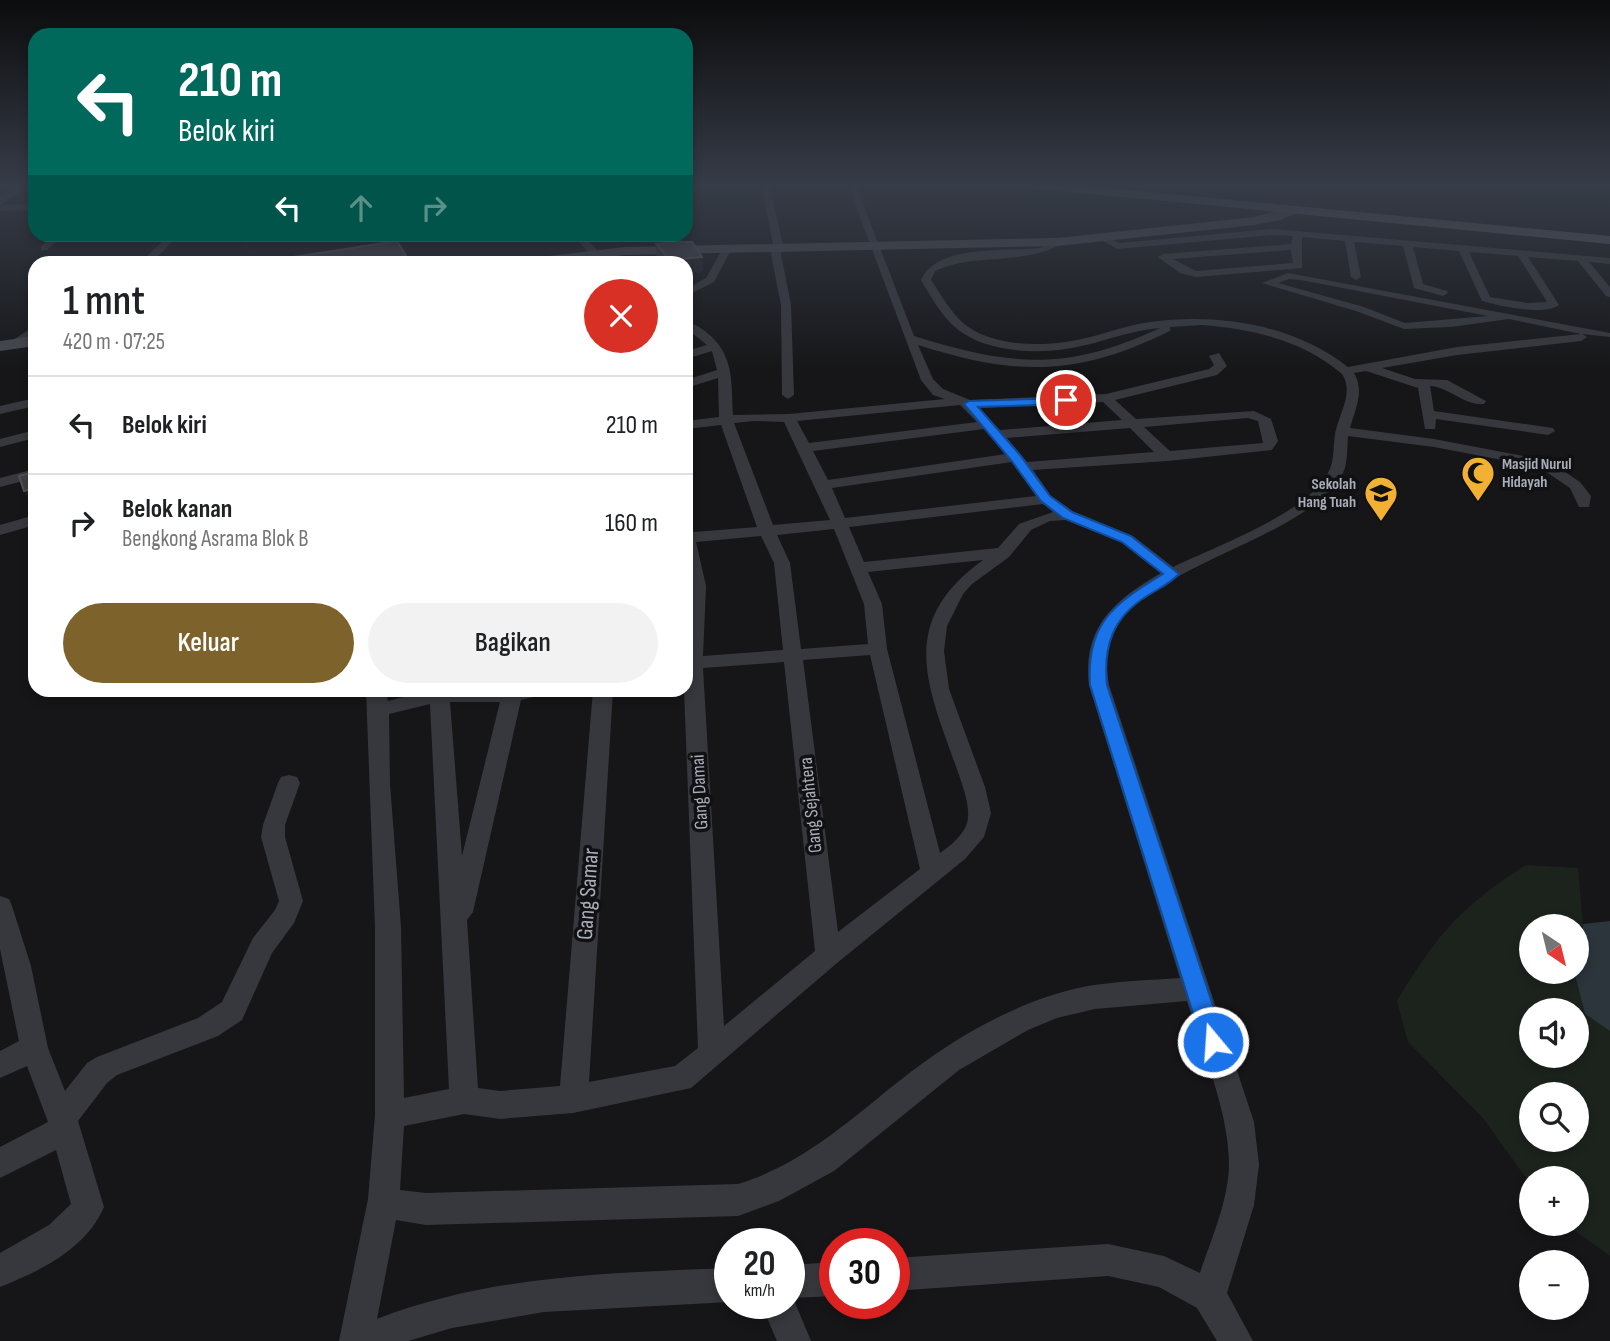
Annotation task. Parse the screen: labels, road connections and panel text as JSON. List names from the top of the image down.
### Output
{
  "streets": {
    "street": ["Gang Damai", "Gang Sejahtera", "Gang Samar"]
  },
  "places": {
    "mosque": ["Masjid Nurul Hidayah"],
    "school or university": ["Sekolah Hang Tuah"]
  },
  "north": "bottom right",
  "page": {
    "turn": ["210 m", "Belok kiri"],
    "heading": ["1 mnt", "420 m · 07:25"],
    "list": [
      {
        "name": "Belok kiri",
        "value": "210 m"
      },
      {
        "name": "Belok kanan",
        "note": "Bengkong Asrama Blok B",
        "value": "160 m"
      }
    ],
    "buttons": ["Keluar", "Bagikan"],
    "map_buttons": ["+", "−"],
    "speed": "20 km/h",
    "limit": "30"
  }
}
